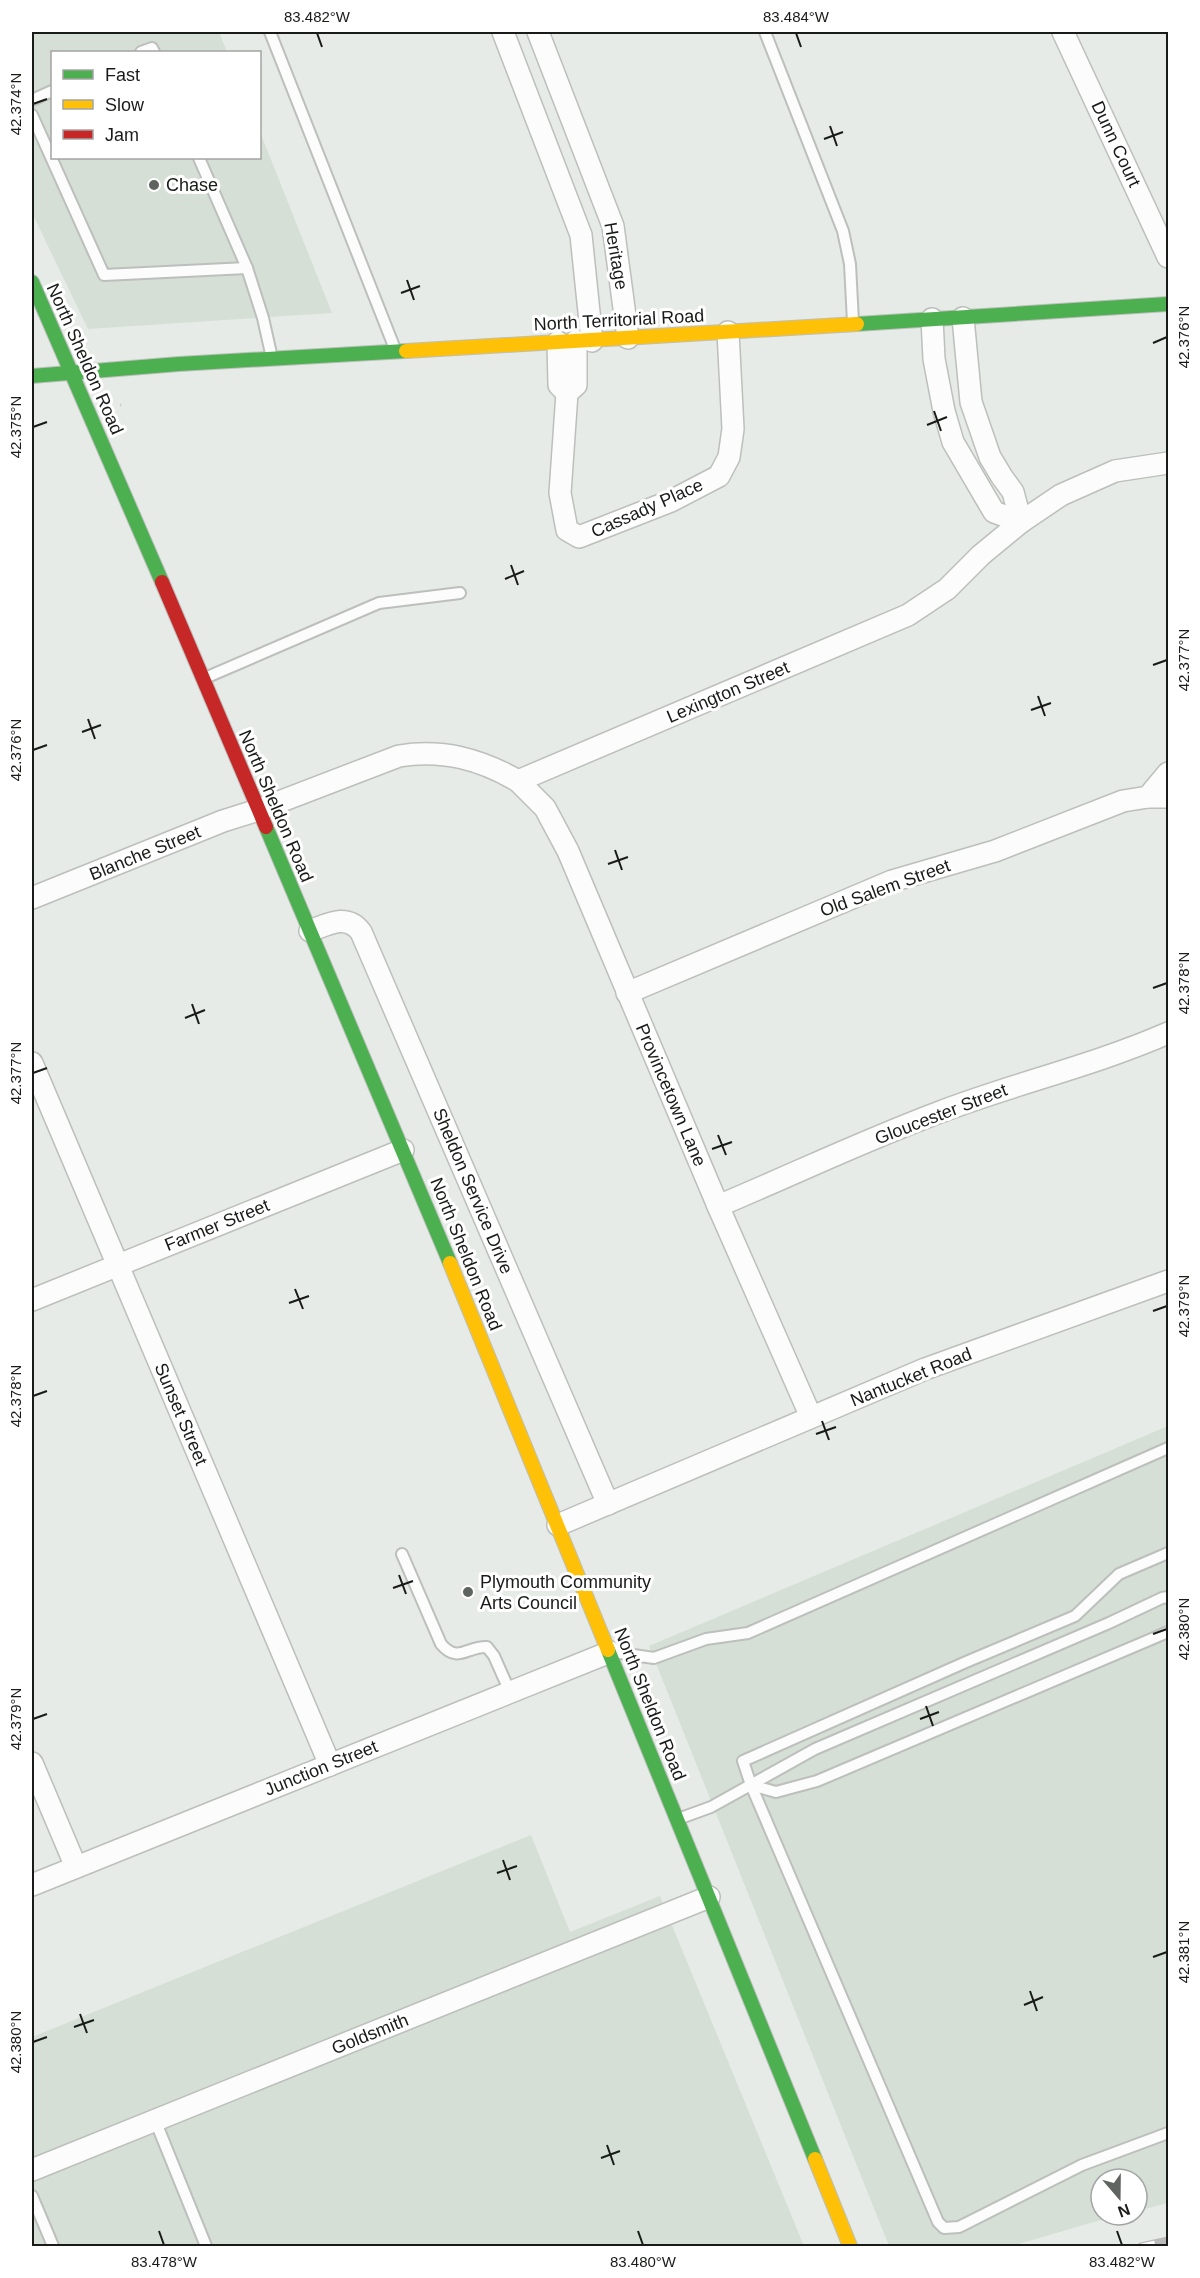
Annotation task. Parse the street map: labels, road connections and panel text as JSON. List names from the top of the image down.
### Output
{
  "streets": {
    "main road": ["North Territorial Road", "North Sheldon Road"],
    "street": [
      "Dunn Court",
      "Heritage",
      "Cassady Place",
      "Lexington Street",
      "Blanche Street",
      "Old Salem Street",
      "Provincetown Lane",
      "Gloucester Street",
      "Sheldon Service Drive",
      "Farmer Street",
      "Nantucket Road",
      "Sunset Street",
      "Junction Street",
      "Goldsmith"
    ]
  },
  "crossings": [
    ["Heritage", "North Territorial Road"],
    ["Heritage", "Cassady Place"],
    ["North Territorial Road", "North Sheldon Road"],
    ["North Territorial Road", "Cassady Place"],
    ["North Sheldon Road", "Blanche Street"],
    ["North Sheldon Road", "Sheldon Service Drive"],
    ["North Sheldon Road", "Farmer Street"],
    ["North Sheldon Road", "Nantucket Road"],
    ["North Sheldon Road", "Junction Street"],
    ["North Sheldon Road", "Goldsmith"],
    ["Lexington Street", "Provincetown Lane"],
    ["Old Salem Street", "Provincetown Lane"],
    ["Provincetown Lane", "Gloucester Street"],
    ["Provincetown Lane", "Nantucket Road"],
    ["Sheldon Service Drive", "Nantucket Road"],
    ["Farmer Street", "Sunset Street"],
    ["Sunset Street", "Junction Street"]
  ],
  "places": ["Chase", "Plymouth Community Arts Council"],
  "legend": ["Fast", "Slow", "Jam"],
  "north": "bottom",
  "coordinates": [
    "83.482°W",
    "83.484°W",
    "42.374°N",
    "42.376°N",
    "42.375°N",
    "42.377°N",
    "42.378°N",
    "42.379°N",
    "42.380°N",
    "42.381°N",
    "83.478°W",
    "83.480°W"
  ]
}
